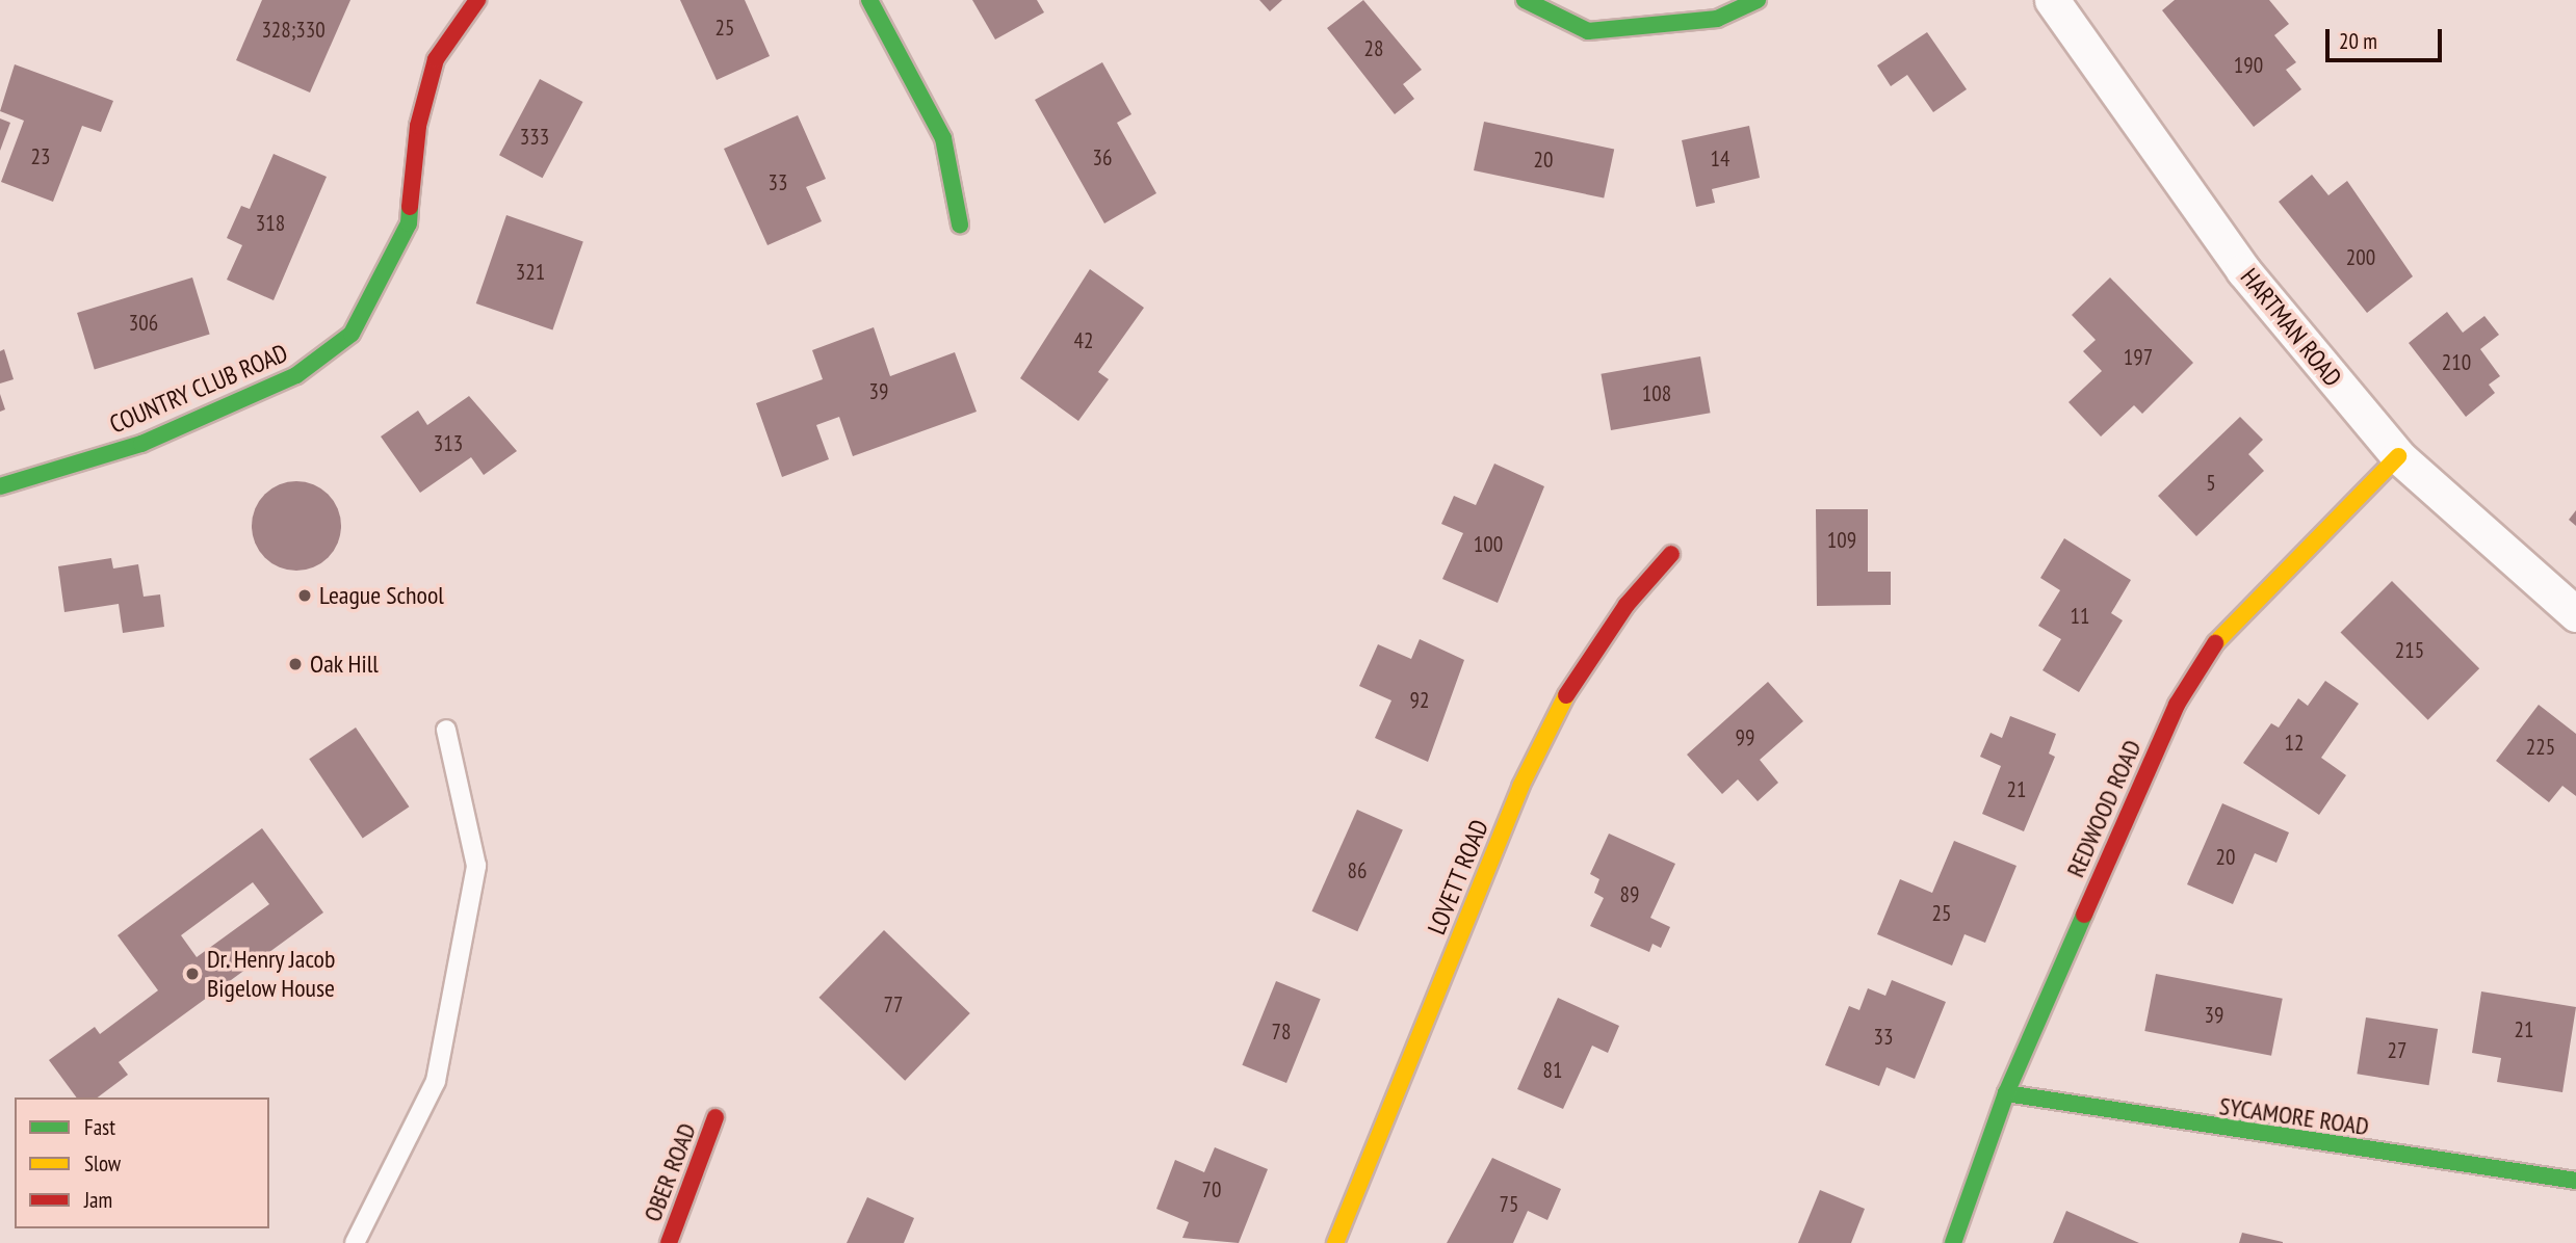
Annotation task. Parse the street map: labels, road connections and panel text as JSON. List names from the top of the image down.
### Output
{
  "streets": {
    "street": [
      "HARTMAN ROAD",
      "COUNTRY CLUB ROAD",
      "REDWOOD ROAD",
      "LOVETT ROAD",
      "SYCAMORE ROAD",
      "OBER ROAD"
    ]
  },
  "crossings": [
    ["HARTMAN ROAD", "REDWOOD ROAD"],
    ["REDWOOD ROAD", "SYCAMORE ROAD"]
  ],
  "places": ["League School", "Oak Hill", "Dr. Henry Jacob Bigelow House"],
  "house_numbers": [
    "25",
    "328;330",
    "28",
    "190",
    "333",
    "23",
    "36",
    "14",
    "20",
    "33",
    "318",
    "200",
    "321",
    "306",
    "42",
    "197",
    "210",
    "39",
    "108",
    "313",
    "5",
    "109",
    "100",
    "11",
    "215",
    "92",
    "99",
    "12",
    "225",
    "21",
    "20",
    "86",
    "89",
    "25",
    "77",
    "39",
    "21",
    "78",
    "33",
    "27",
    "81",
    "70",
    "75"
  ],
  "legend": ["Fast", "Slow", "Jam"],
  "scale_bar": "20 m"
}
